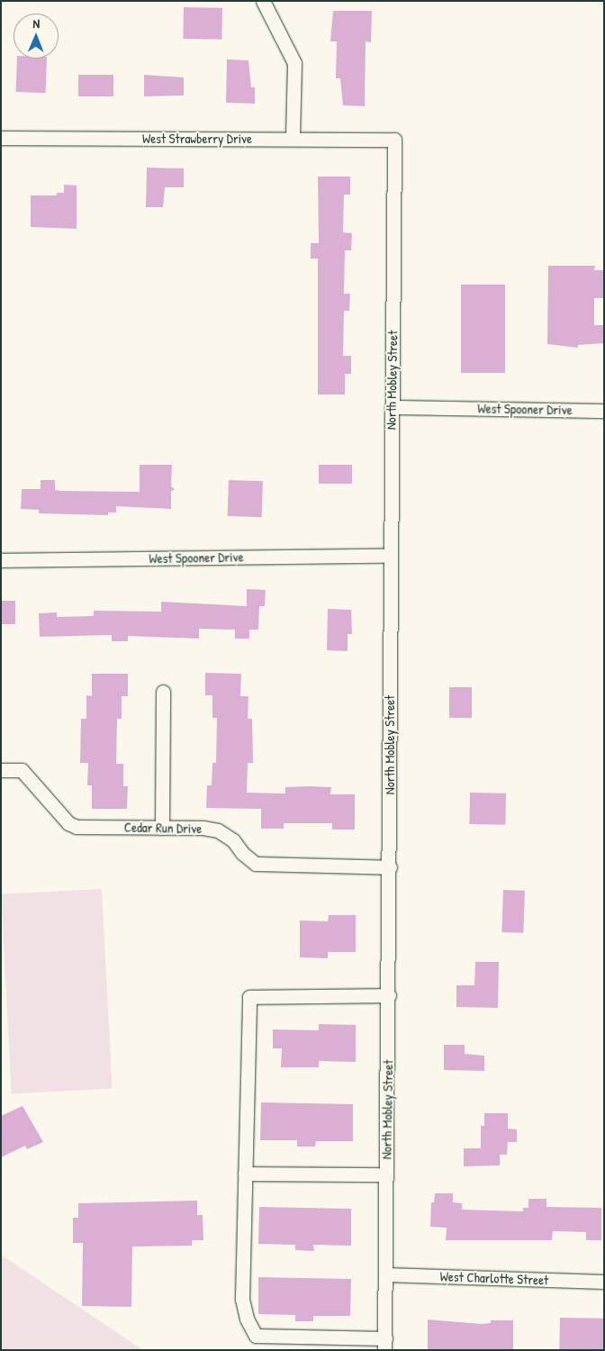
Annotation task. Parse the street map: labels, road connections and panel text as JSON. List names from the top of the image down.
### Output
{
  "streets": {
    "street": [
      "West Strawberry Drive",
      "North Mobley Street",
      "West Spooner Drive",
      "Cedar Run Drive",
      "West Charlotte Street"
    ]
  },
  "crossings": [
    ["West Strawberry Drive", "North Mobley Street"],
    ["North Mobley Street", "West Spooner Drive"],
    ["North Mobley Street", "Cedar Run Drive"],
    ["North Mobley Street", "West Charlotte Street"]
  ],
  "north": "top"
}
